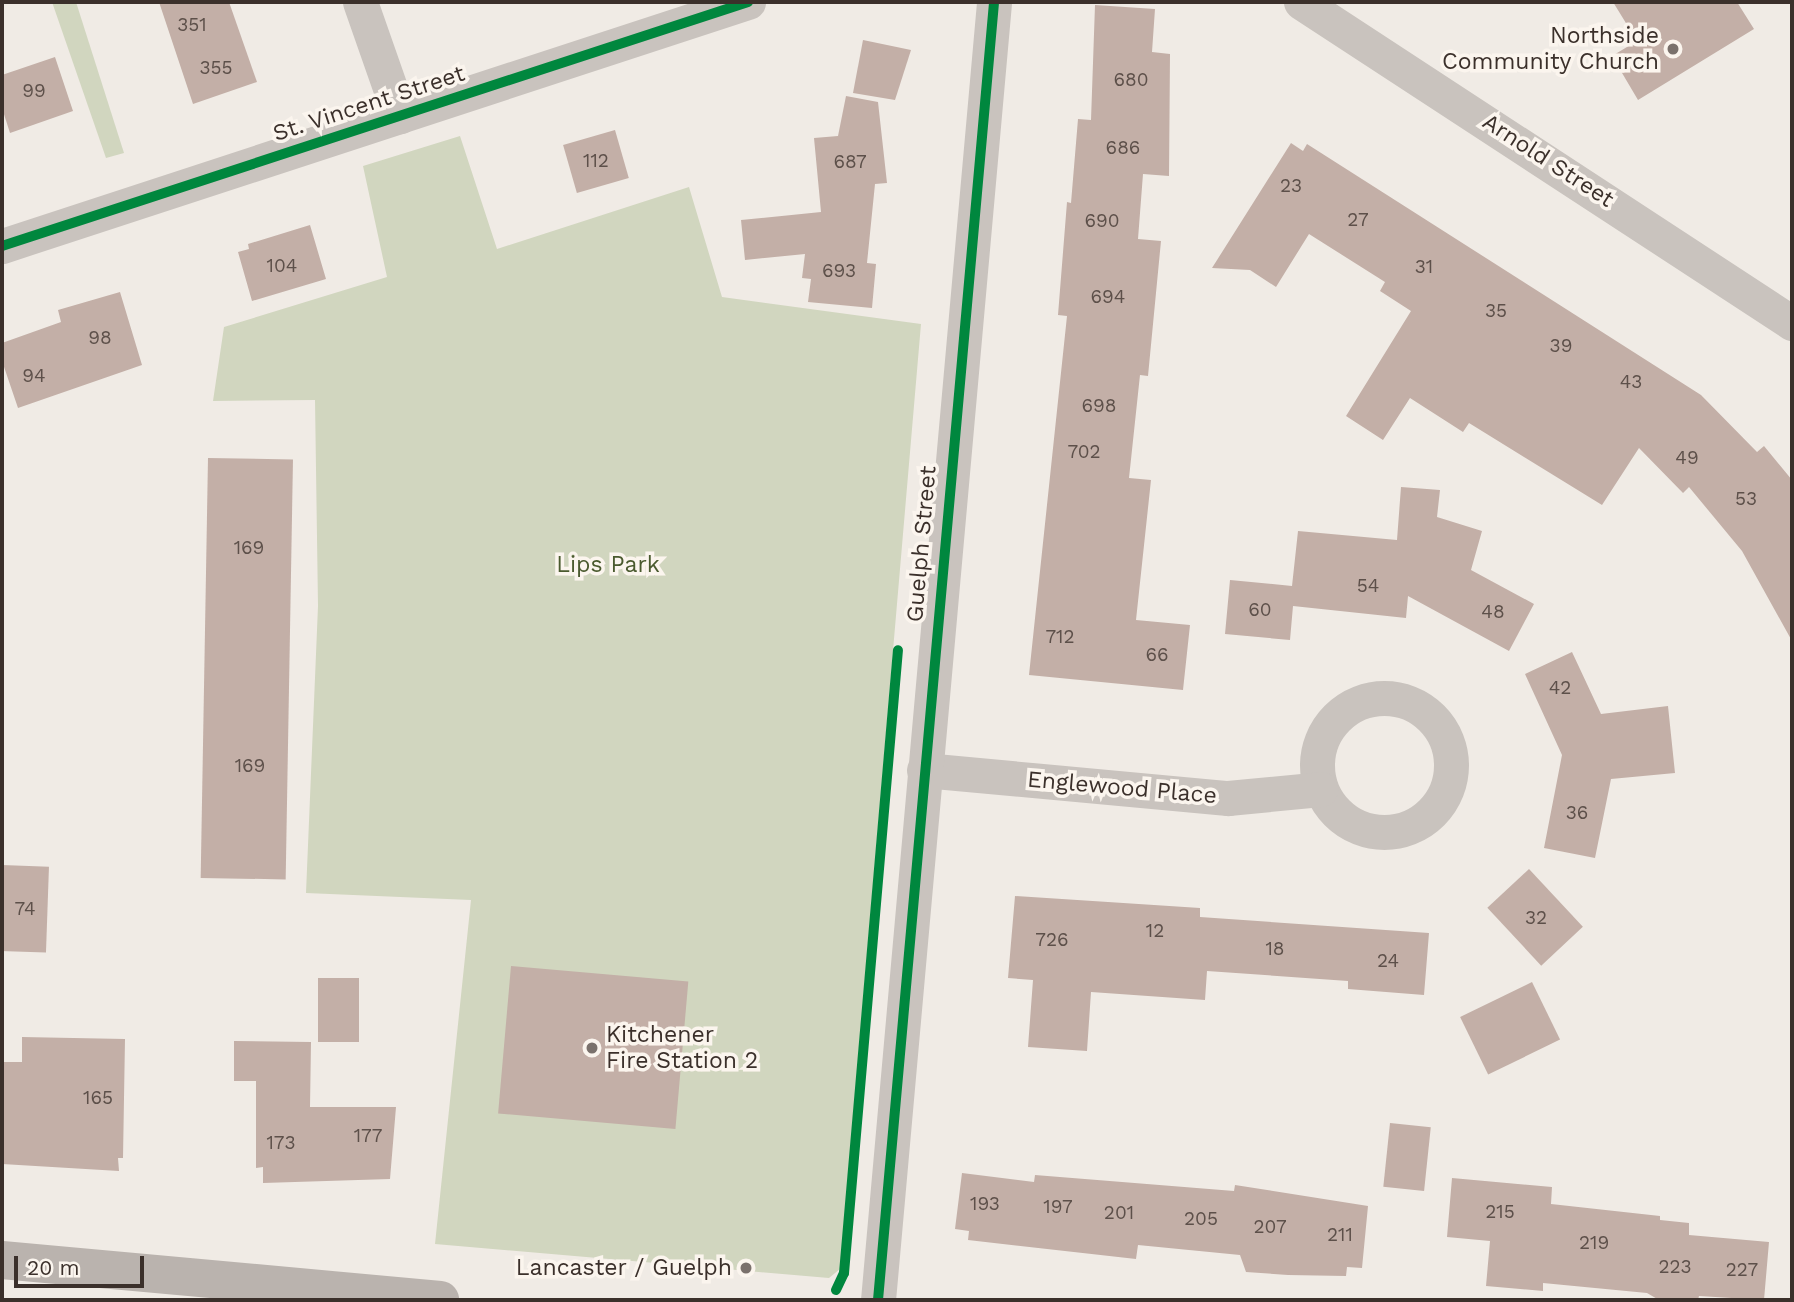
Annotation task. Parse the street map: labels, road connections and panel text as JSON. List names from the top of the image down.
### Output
{
  "streets": {
    "street": [
      "St. Vincent Street",
      "Arnold Street",
      "Guelph Street",
      "Englewood Place"
    ]
  },
  "crossings": [
    ["Guelph Street", "Englewood Place"]
  ],
  "parks": ["Lips Park"],
  "places": ["Northside Community Church", "Kitchener Fire Station 2", "Lancaster / Guelph"],
  "house_numbers": [
    "351",
    "355",
    "680",
    "99",
    "686",
    "112",
    "687",
    "23",
    "27",
    "690",
    "104",
    "31",
    "693",
    "694",
    "35",
    "98",
    "39",
    "94",
    "43",
    "698",
    "702",
    "49",
    "53",
    "169",
    "54",
    "60",
    "48",
    "712",
    "66",
    "42",
    "169",
    "36",
    "74",
    "32",
    "12",
    "726",
    "18",
    "24",
    "165",
    "177",
    "173",
    "193",
    "197",
    "215",
    "201",
    "205",
    "207",
    "211",
    "219",
    "223",
    "227"
  ],
  "scale_bar": "20 m"
}
